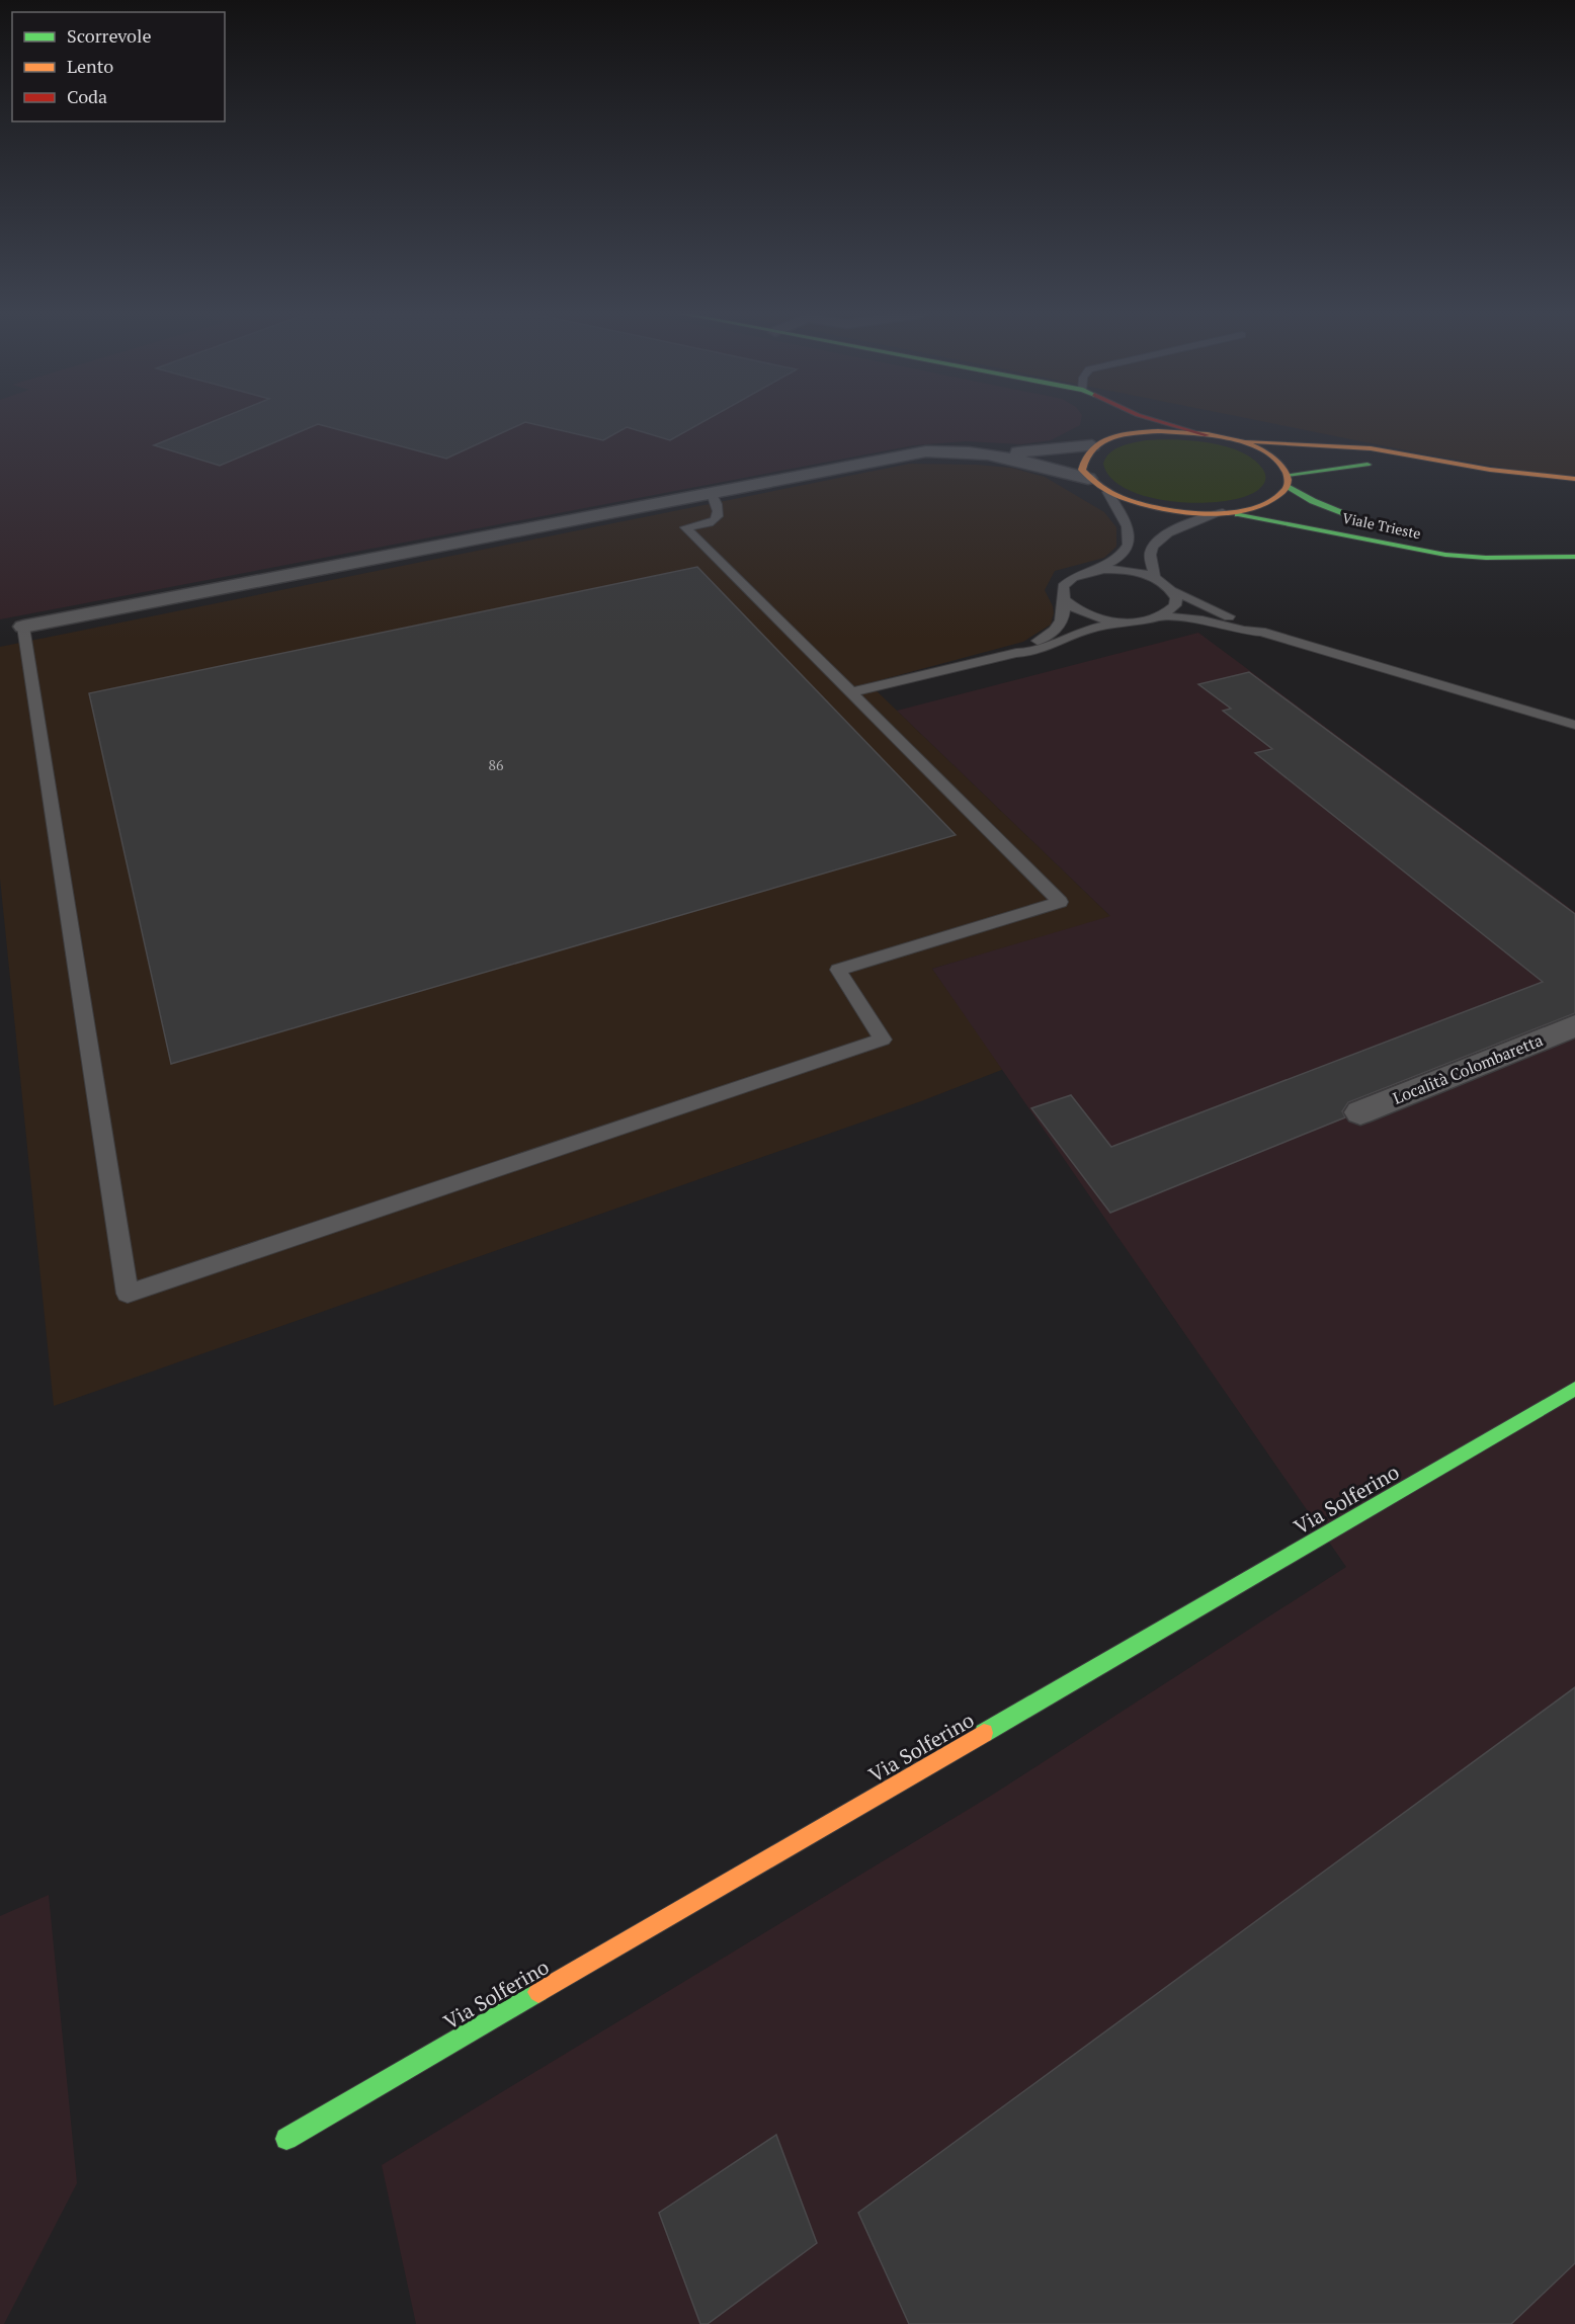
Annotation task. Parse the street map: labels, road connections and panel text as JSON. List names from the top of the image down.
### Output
{
  "streets": {
    "main road": ["Viale Trieste", "Via Solferino"],
    "street": ["Località Colombaretta"]
  },
  "house_numbers": ["86"],
  "legend": ["Scorrevole", "Lento", "Coda"]
}
